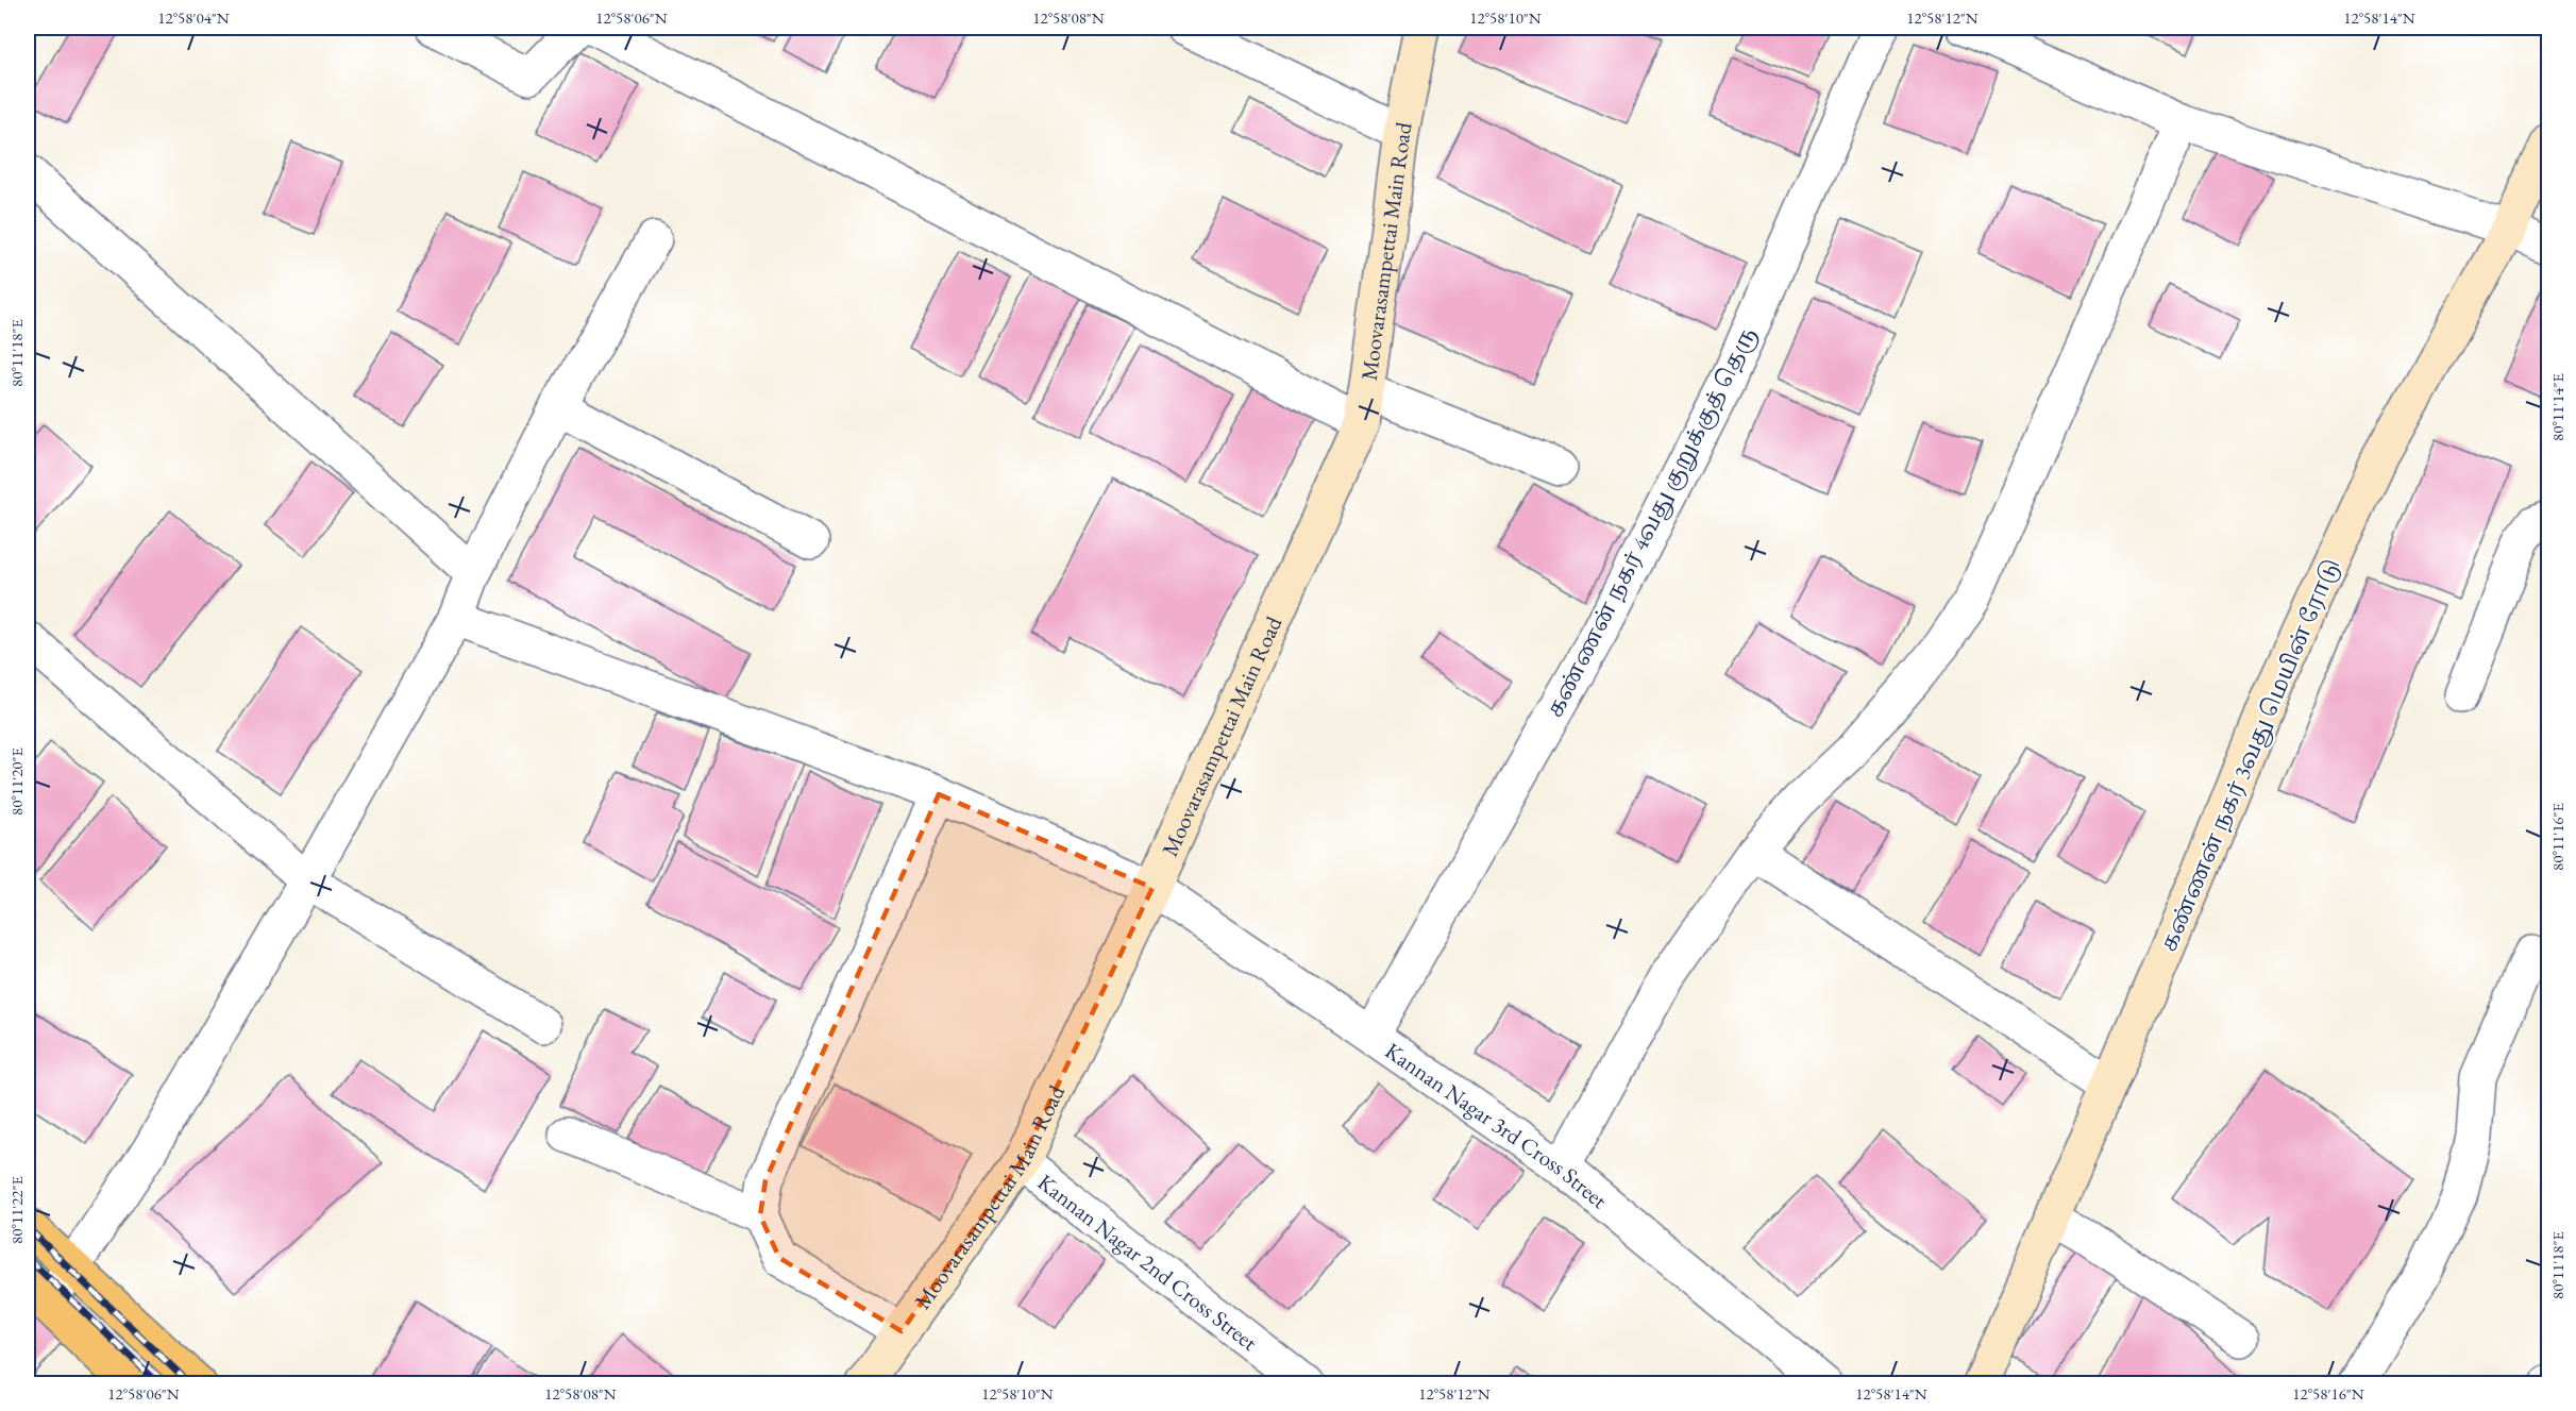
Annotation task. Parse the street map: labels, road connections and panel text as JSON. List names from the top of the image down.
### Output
{
  "streets": {
    "street": [
      "Moovarasampettai Main Road",
      "கண்ணன் நகர் 4வது குறுக்குத் தெரு",
      "கண்ணன் நகர் 3வது மெயின் ரோடு",
      "Kannan Nagar 3rd Cross Street",
      "Kannan Nagar 2nd Cross Street"
    ]
  },
  "crossings": [
    ["Moovarasampettai Main Road", "Kannan Nagar 3rd Cross Street"],
    ["Moovarasampettai Main Road", "Kannan Nagar 2nd Cross Street"],
    ["கண்ணன் நகர் 4வது குறுக்குத் தெரு", "Kannan Nagar 3rd Cross Street"]
  ],
  "coordinates": [
    "12°58'04\"N",
    "12°58'06\"N",
    "12°58'08\"N",
    "12°58'10\"N",
    "12°58'12\"N",
    "12°58'14\"N",
    "80°11'18\"E",
    "80°11'14\"E",
    "80°11'20\"E",
    "80°11'16\"E",
    "80°11'22\"E",
    "12°58'16\"N"
  ]
}
